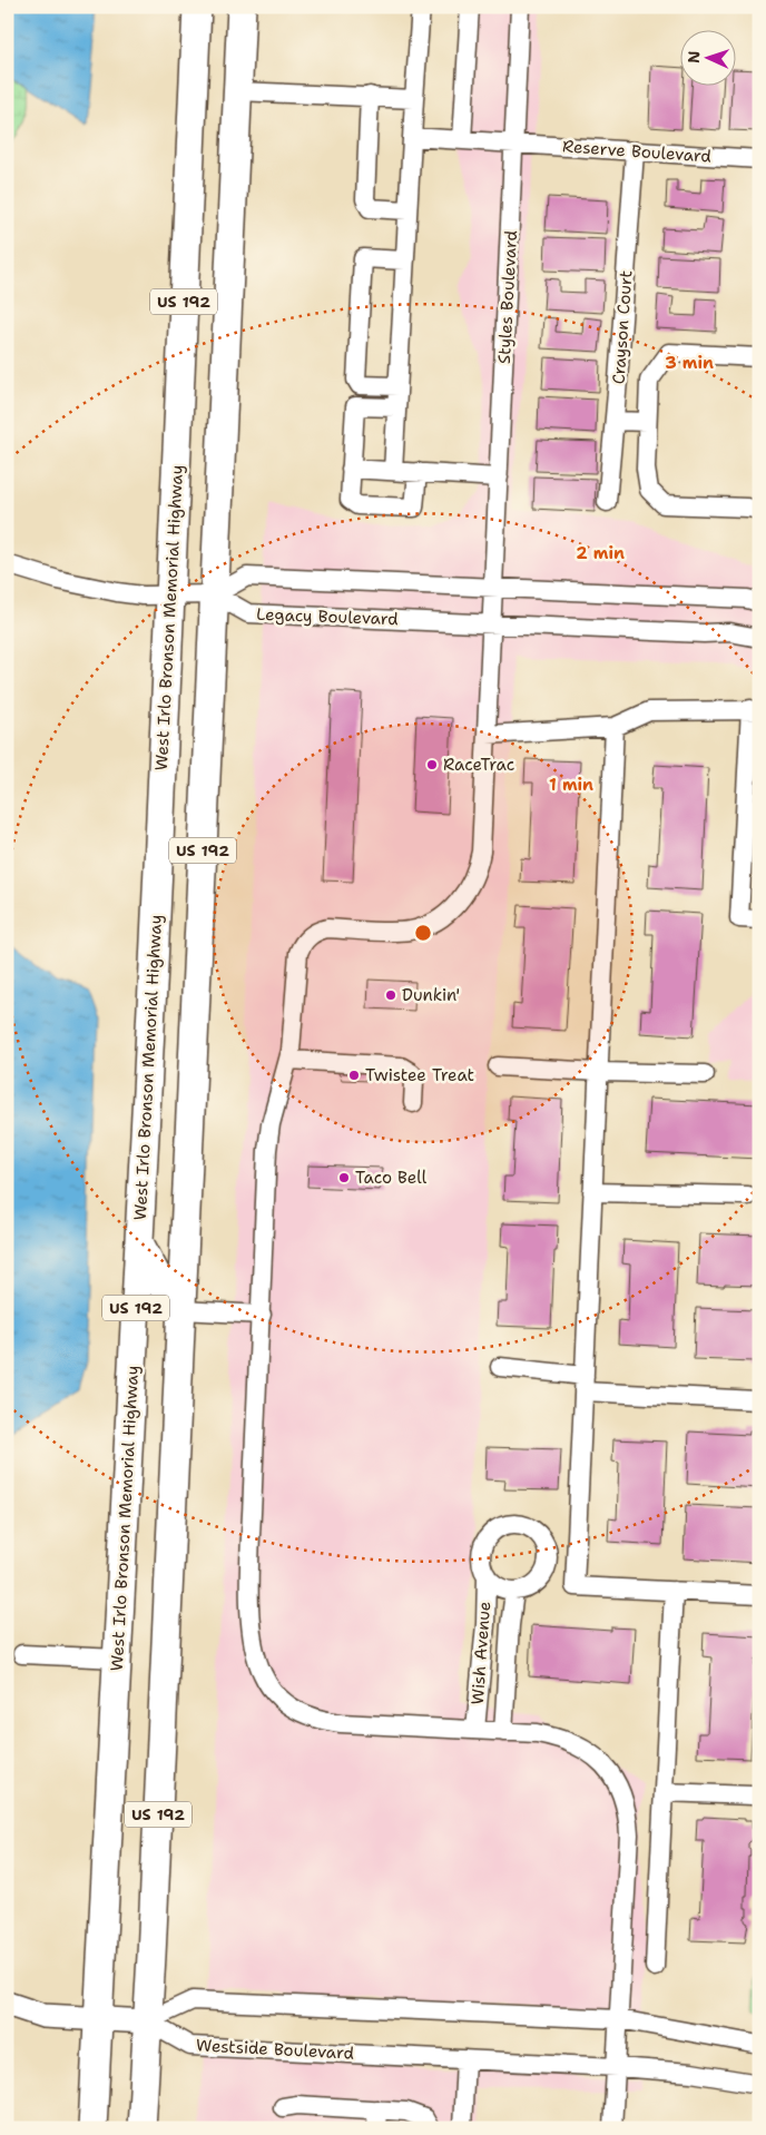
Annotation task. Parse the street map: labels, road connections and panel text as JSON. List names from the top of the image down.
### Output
{
  "streets": {
    "highway": ["US 192", "West Irlo Bronson Memorial Highway"],
    "street": [
      "Reserve Boulevard",
      "Styles Boulevard",
      "Crayson Court",
      "Legacy Boulevard",
      "Wish Avenue",
      "Westside Boulevard"
    ]
  },
  "crossings": [
    ["Reserve Boulevard", "Styles Boulevard"],
    ["Reserve Boulevard", "Crayson Court"],
    ["Styles Boulevard", "Legacy Boulevard"],
    ["Styles Boulevard", "Wish Avenue"],
    ["Styles Boulevard", "Westside Boulevard"],
    ["US 192", "Legacy Boulevard"],
    ["US 192", "Westside Boulevard"]
  ],
  "places": [
    "RaceTrac",
    "Dunkin'",
    "Twistee Treat",
    "Taco Bell"
  ],
  "north": "left",
  "rings": ["3 min", "2 min", "1 min"]
}
